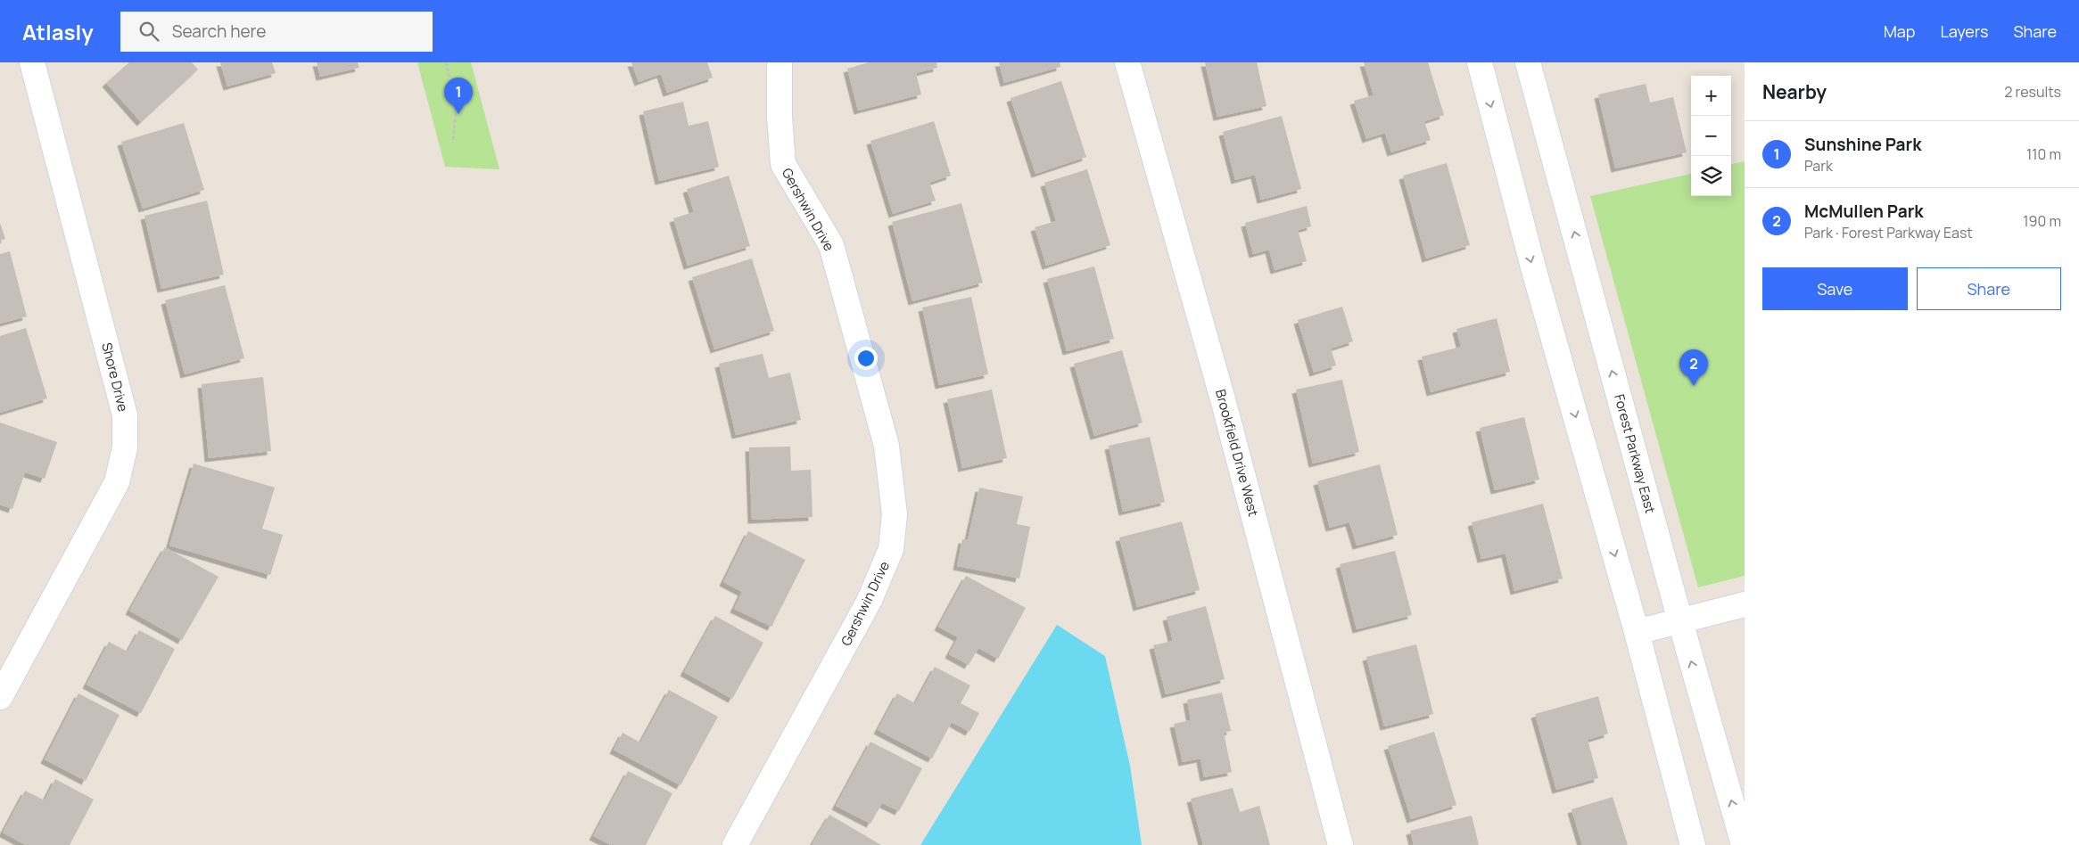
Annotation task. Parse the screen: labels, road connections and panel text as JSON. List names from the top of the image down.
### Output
{
  "streets": {
    "street": [
      "Gershwin Drive",
      "Shore Drive",
      "Brookfield Drive West",
      "Forest Parkway East"
    ]
  },
  "page": {
    "header": "Atlasly",
    "search": "Search here",
    "nav": ["Map", "Layers", "Share"],
    "heading": ["Nearby", "2 results"],
    "map_buttons": ["+", "−"],
    "pins": ["1", "2"],
    "list": [
      {
        "mark": "1",
        "name": "Sunshine Park",
        "note": "Park",
        "value": "110 m"
      },
      {
        "mark": "2",
        "name": "McMullen Park",
        "note": "Park · Forest Parkway East",
        "value": "190 m"
      }
    ],
    "buttons": ["Save", "Share"]
  }
}
